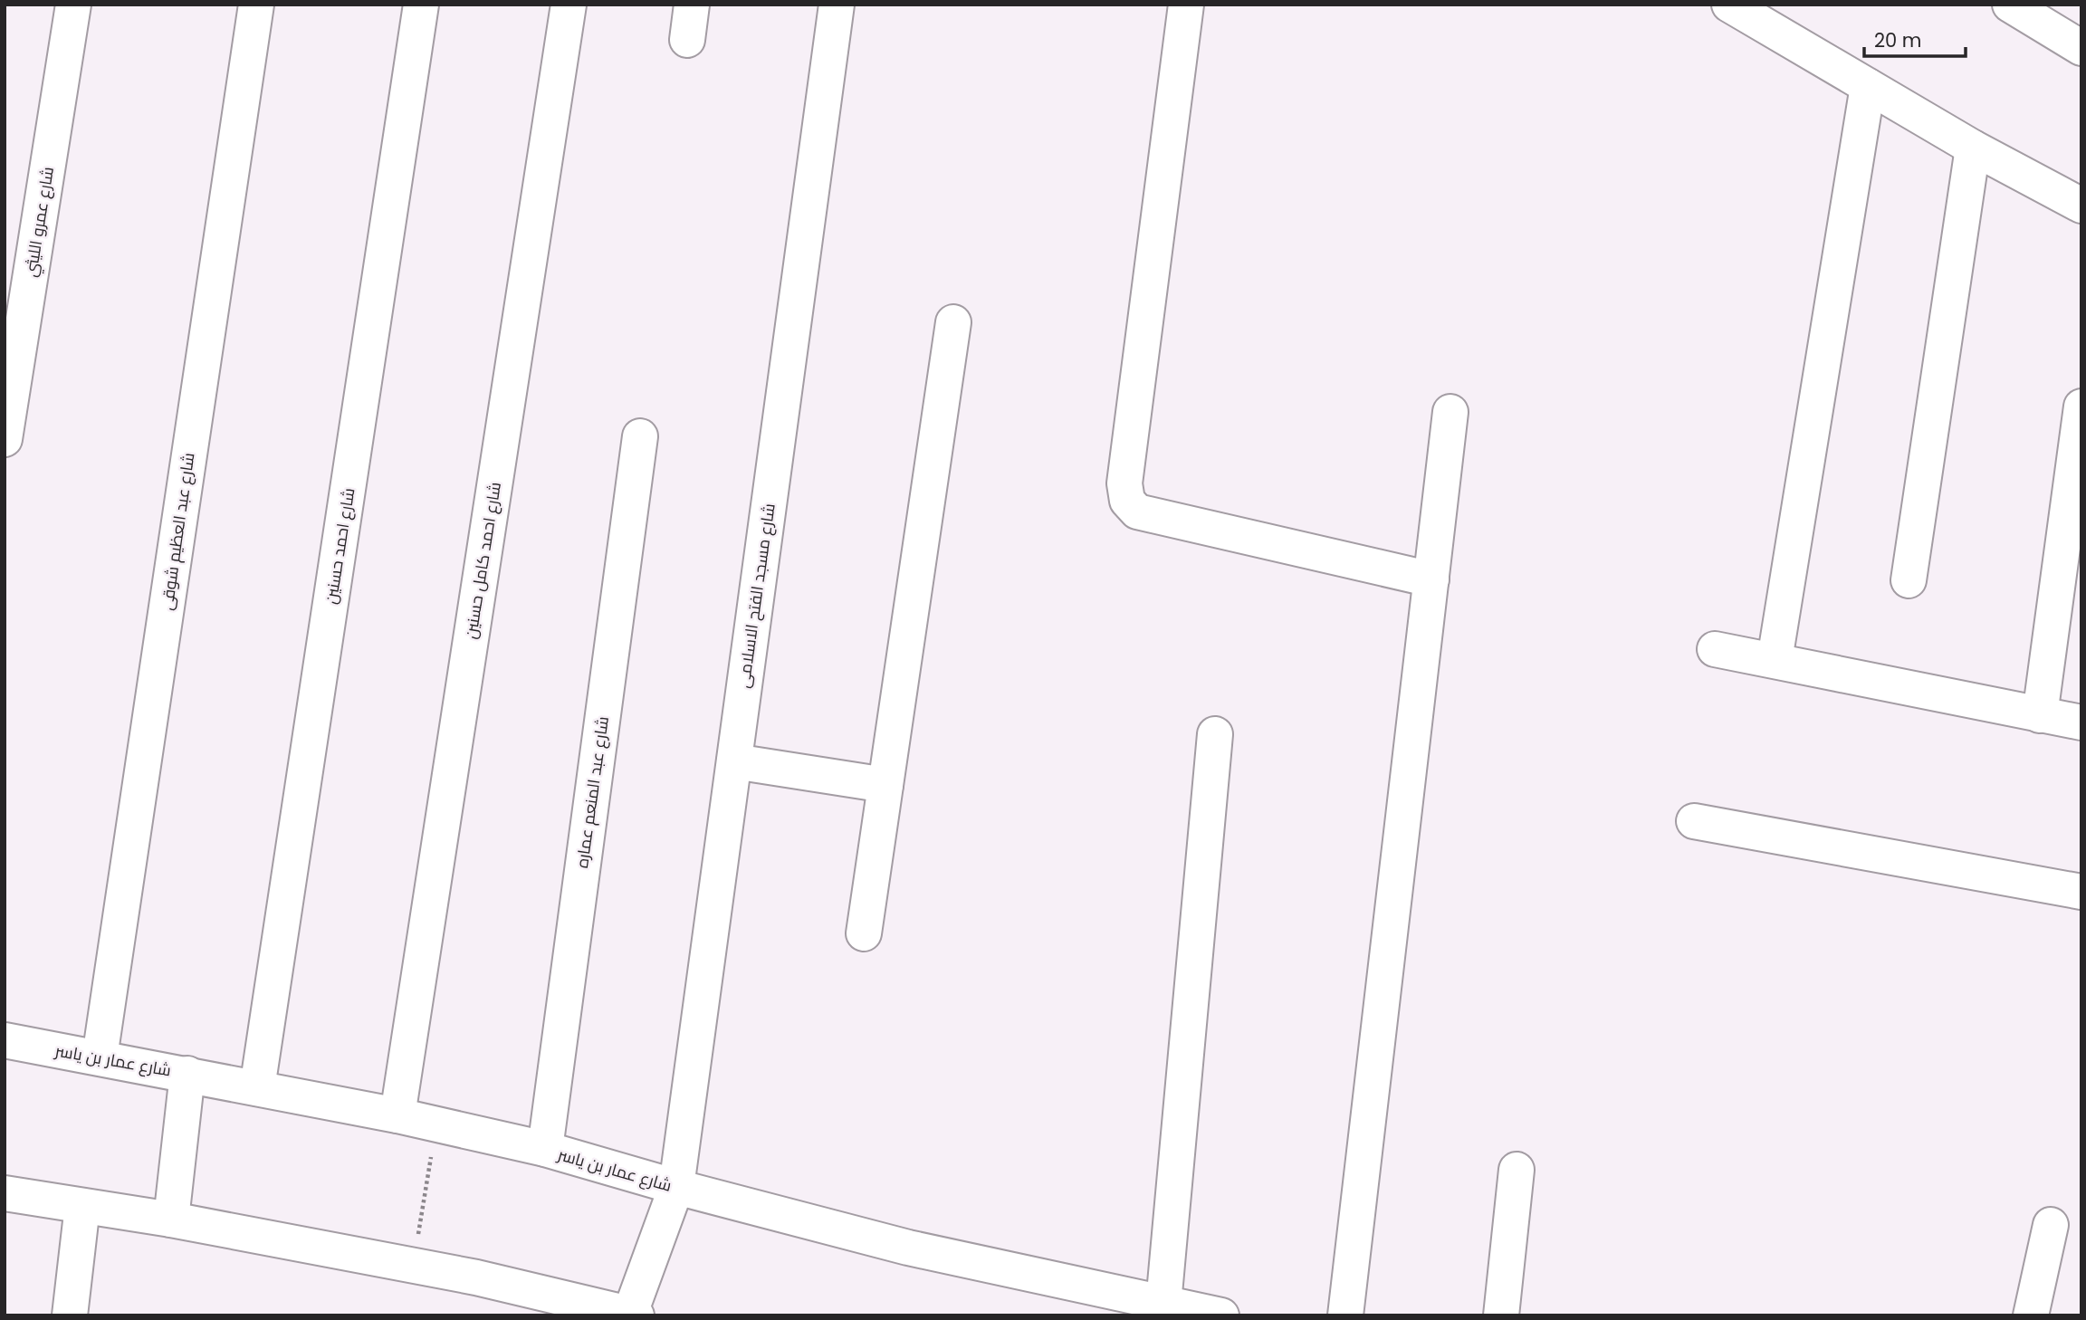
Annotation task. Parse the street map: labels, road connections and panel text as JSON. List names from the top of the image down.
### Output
{
  "streets": {
    "street": [
      "شارع عمرو الليثي",
      "شارع عبد العظيم شوقى",
      "شارع احمد حسنين",
      "شارع احمد كامل حسنين",
      "شارع مسجد الفتح الاسلامى",
      "شارع عبد المنعم عماره",
      "شارع عمار بن ياسر"
    ]
  },
  "crossings": [
    ["شارع عبد العظيم شوقى", "شارع عمار بن ياسر"],
    ["شارع احمد حسنين", "شارع عمار بن ياسر"],
    ["شارع احمد كامل حسنين", "شارع عمار بن ياسر"],
    ["شارع مسجد الفتح الاسلامى", "شارع عمار بن ياسر"],
    ["شارع عبد المنعم عماره", "شارع عمار بن ياسر"]
  ],
  "scale_bar": "20 m"
}
